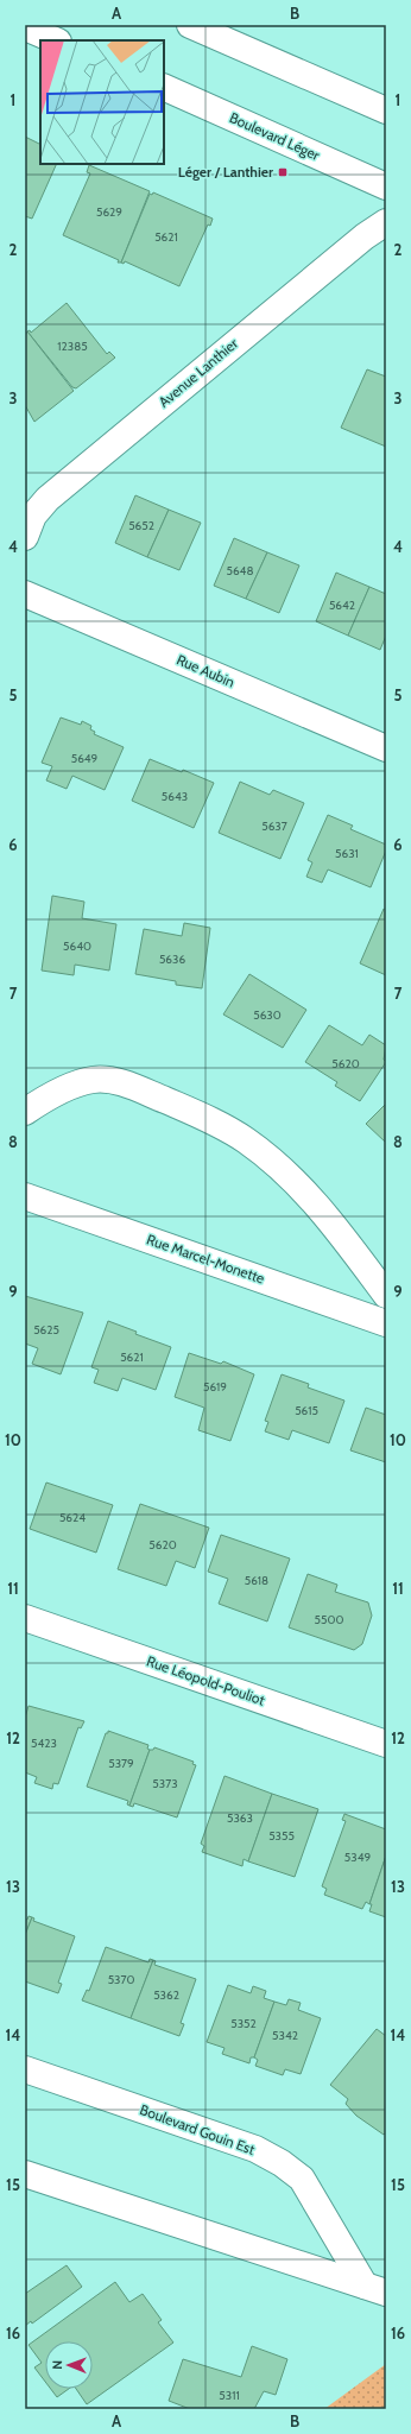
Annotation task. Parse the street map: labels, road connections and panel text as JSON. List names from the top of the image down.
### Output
{
  "streets": {
    "street": [
      "Boulevard Léger",
      "Avenue Lanthier",
      "Rue Aubin",
      "Rue Marcel-Monette",
      "Rue Léopold-Pouliot",
      "Boulevard Gouin Est"
    ]
  },
  "places": {
    "transit": ["Léger / Lanthier"]
  },
  "house_numbers": [
    "5629",
    "5621",
    "12385",
    "5652",
    "5648",
    "5642",
    "5649",
    "5643",
    "5637",
    "5631",
    "5640",
    "5636",
    "5630",
    "5620",
    "5625",
    "5621",
    "5619",
    "5615",
    "5624",
    "5620",
    "5618",
    "5500",
    "5423",
    "5379",
    "5373",
    "5363",
    "5355",
    "5349",
    "5370",
    "5362",
    "5352",
    "5342",
    "5311"
  ],
  "north": "left",
  "grid": {
    "columns": ["A", "B"],
    "rows": [
      "1",
      "2",
      "3",
      "4",
      "5",
      "6",
      "7",
      "8",
      "9",
      "10",
      "11",
      "12",
      "13",
      "14",
      "15",
      "16"
    ]
  }
}
